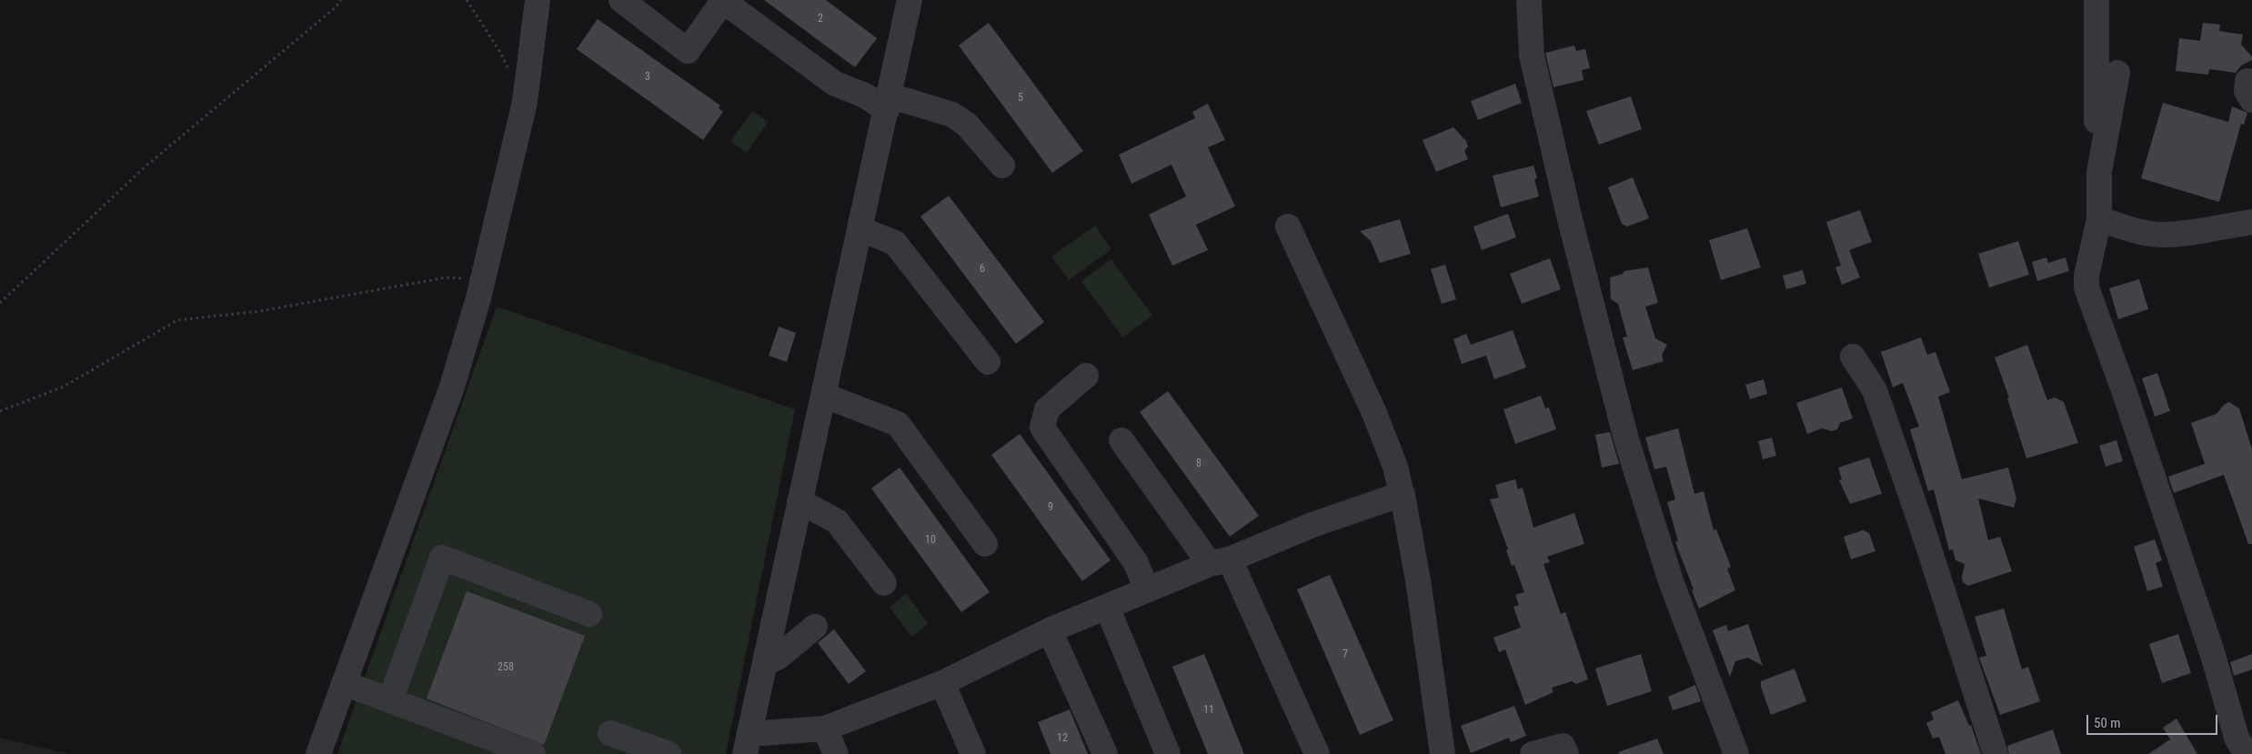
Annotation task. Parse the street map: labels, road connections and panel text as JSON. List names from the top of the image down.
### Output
{
  "house_numbers": [
    "2",
    "3",
    "5",
    "6",
    "8",
    "9",
    "10",
    "7",
    "258",
    "11",
    "12"
  ],
  "scale_bar": "50 m"
}
